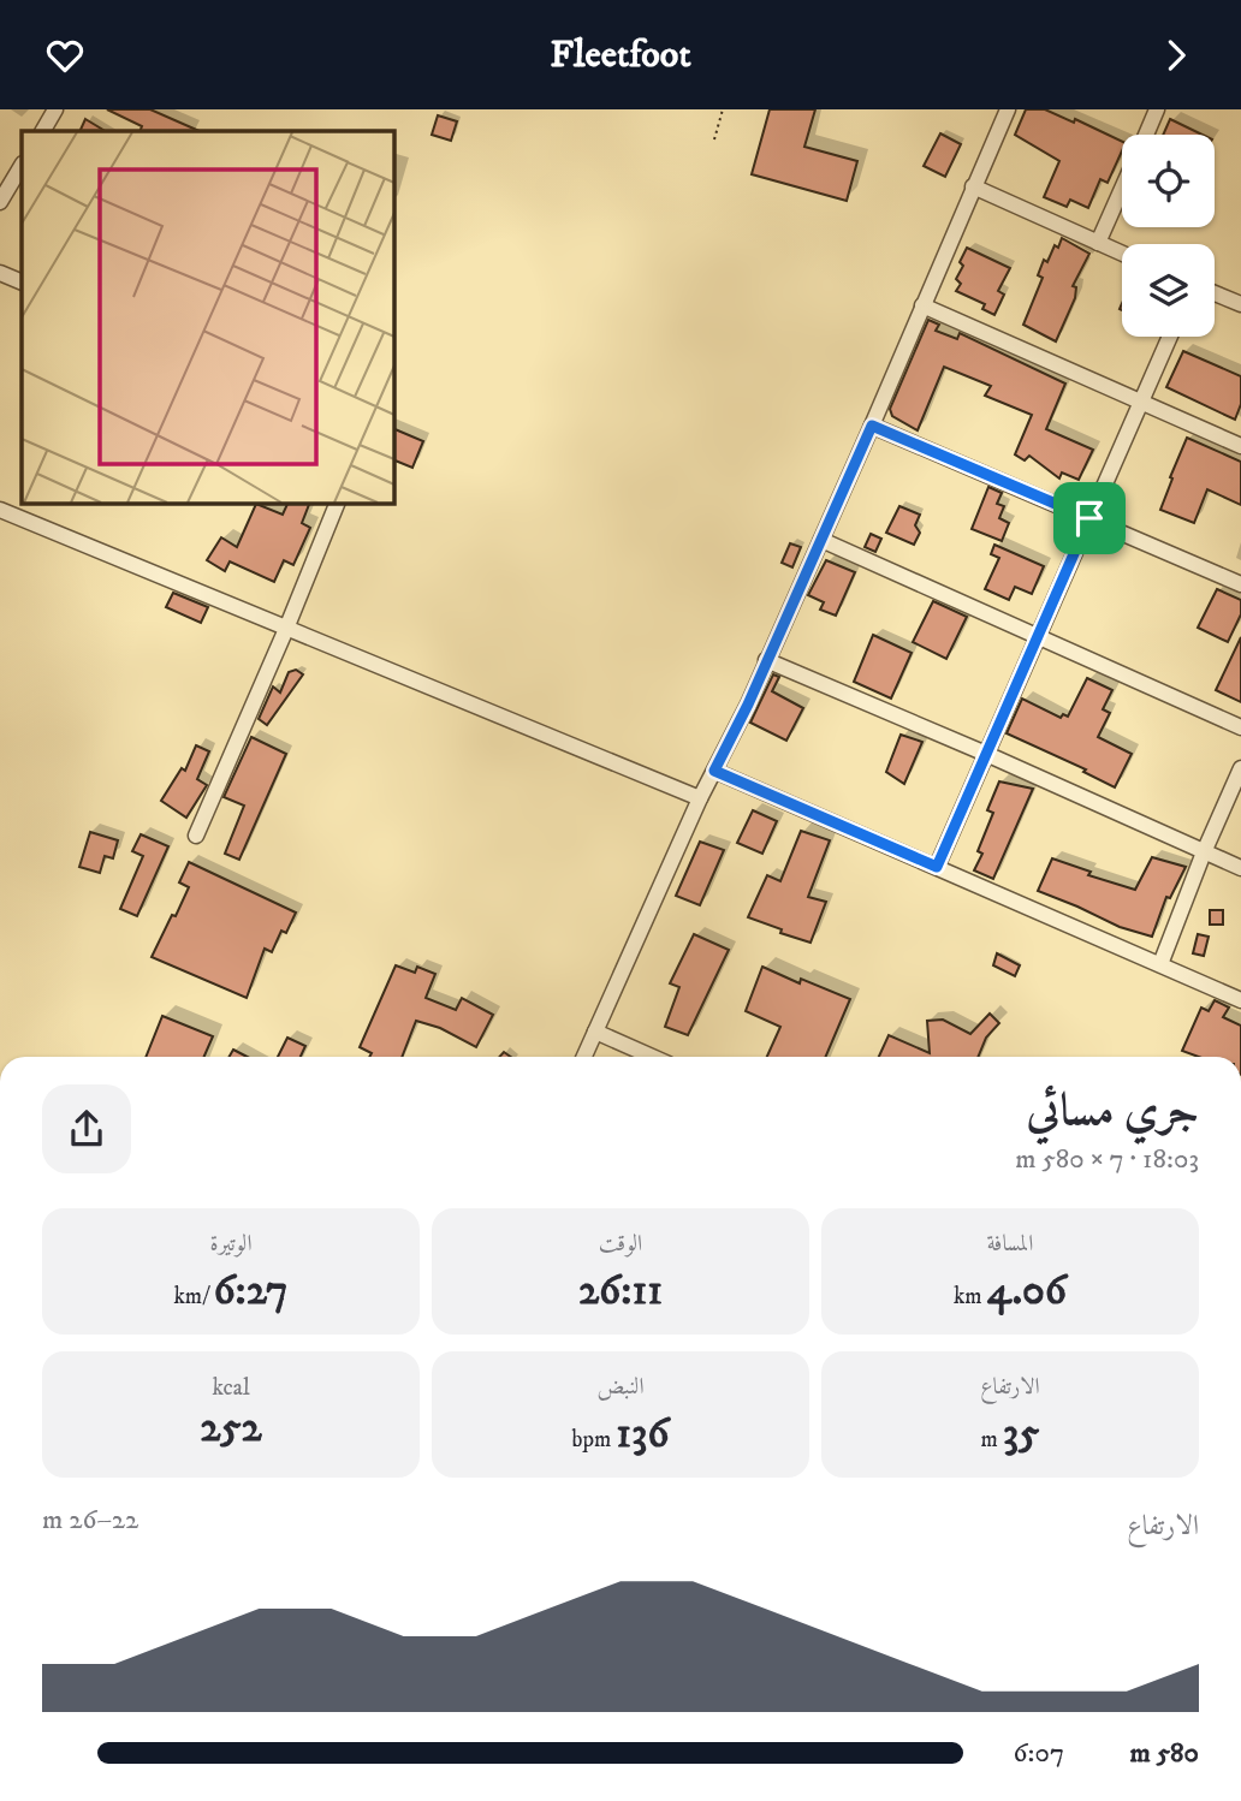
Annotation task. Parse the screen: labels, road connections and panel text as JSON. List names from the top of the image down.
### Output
{
  "page": {
    "header": "Fleetfoot",
    "heading": ["جري مسائي", "18:03 · 7 × 580 m"],
    "stats": [
      ["المسافة", "4.06 km"],
      ["الوقت", "26:11"],
      ["الوتيرة", "6:27 /km"],
      ["الارتفاع", "35 m"],
      ["النبض", "136 bpm"],
      ["kcal", "252"]
    ],
    "chart": ["الارتفاع", "22–26 m"],
    "list": [
      {
        "name": "580 m",
        "note": "6:07"
      }
    ]
  }
}
